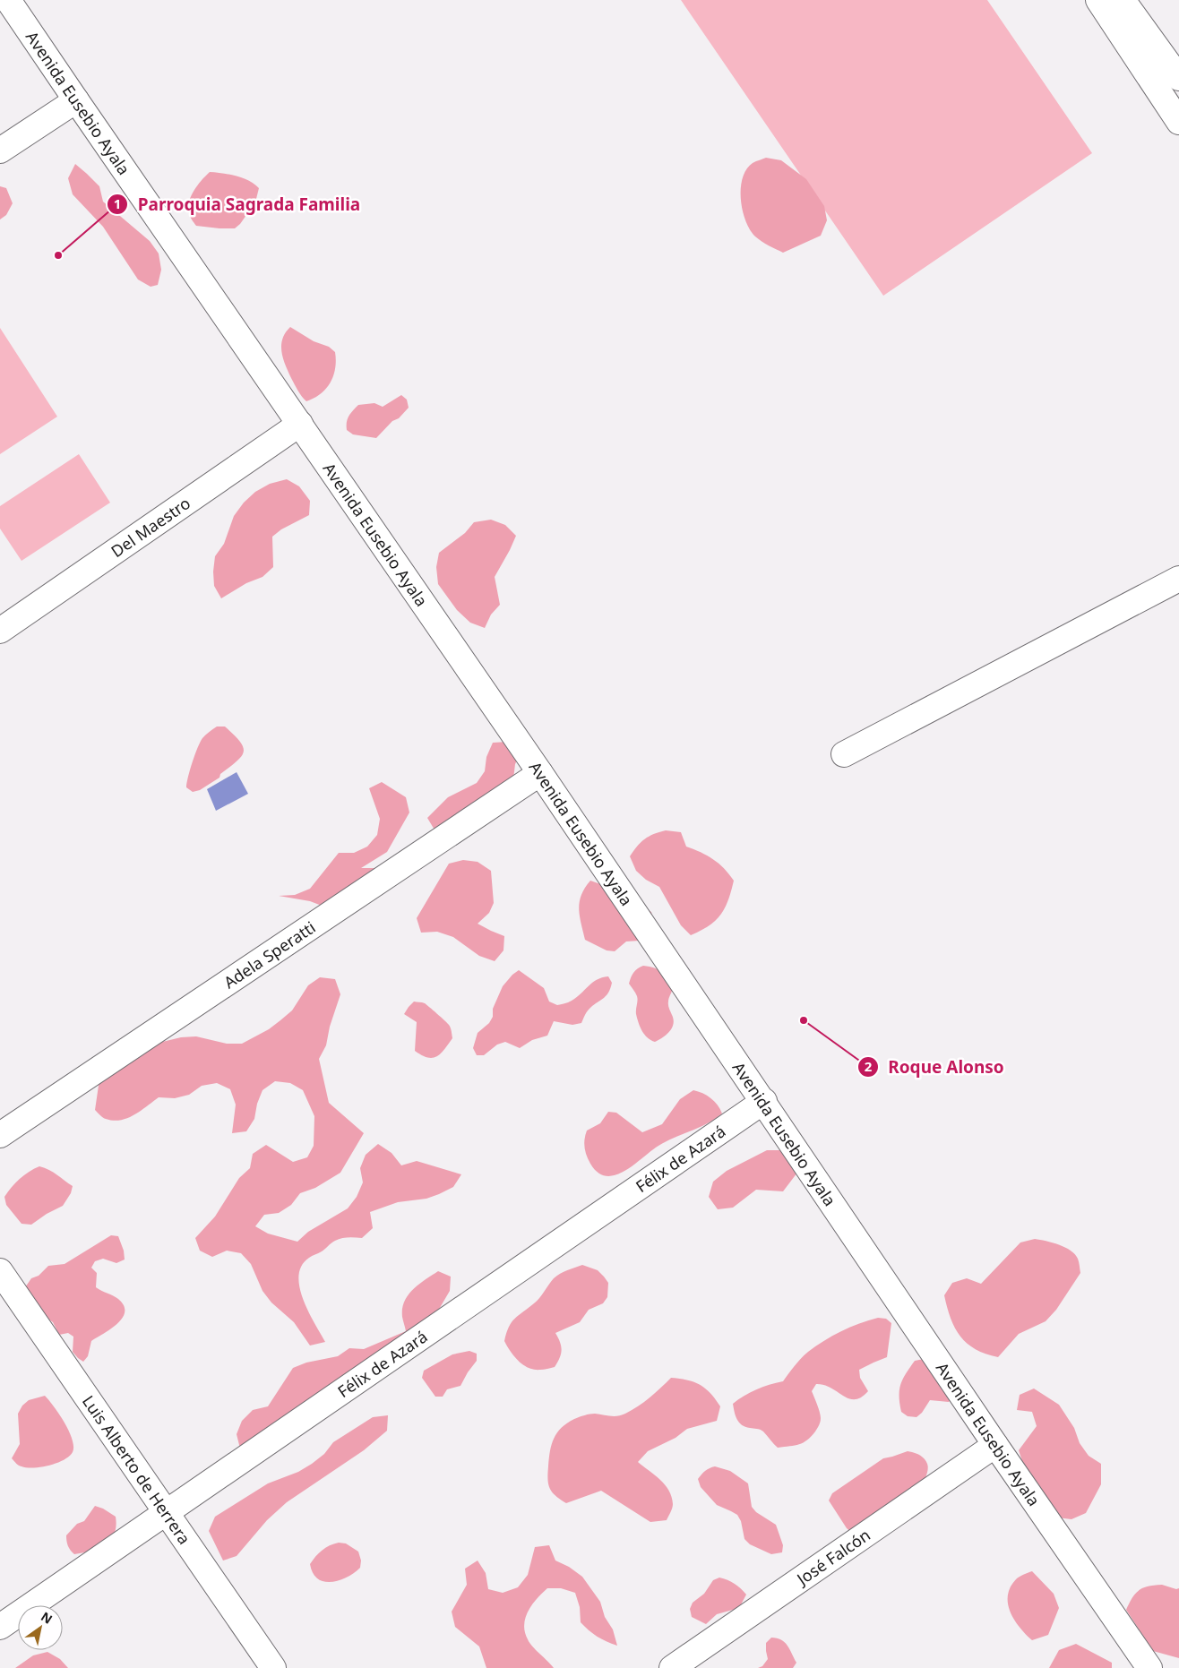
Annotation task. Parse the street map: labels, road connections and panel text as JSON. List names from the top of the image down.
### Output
{
  "streets": {
    "street": [
      "Avenida Eusebio Ayala",
      "Del Maestro",
      "Adela Speratti",
      "Félix de Azará",
      "Luis Alberto de Herrera",
      "José Falcón"
    ]
  },
  "crossings": [
    ["Avenida Eusebio Ayala", "Del Maestro"],
    ["Avenida Eusebio Ayala", "Adela Speratti"],
    ["Avenida Eusebio Ayala", "Félix de Azará"],
    ["Avenida Eusebio Ayala", "José Falcón"],
    ["Félix de Azará", "Luis Alberto de Herrera"]
  ],
  "places": ["Parroquia Sagrada Familia", "Roque Alonso"],
  "north": "top right"
}
